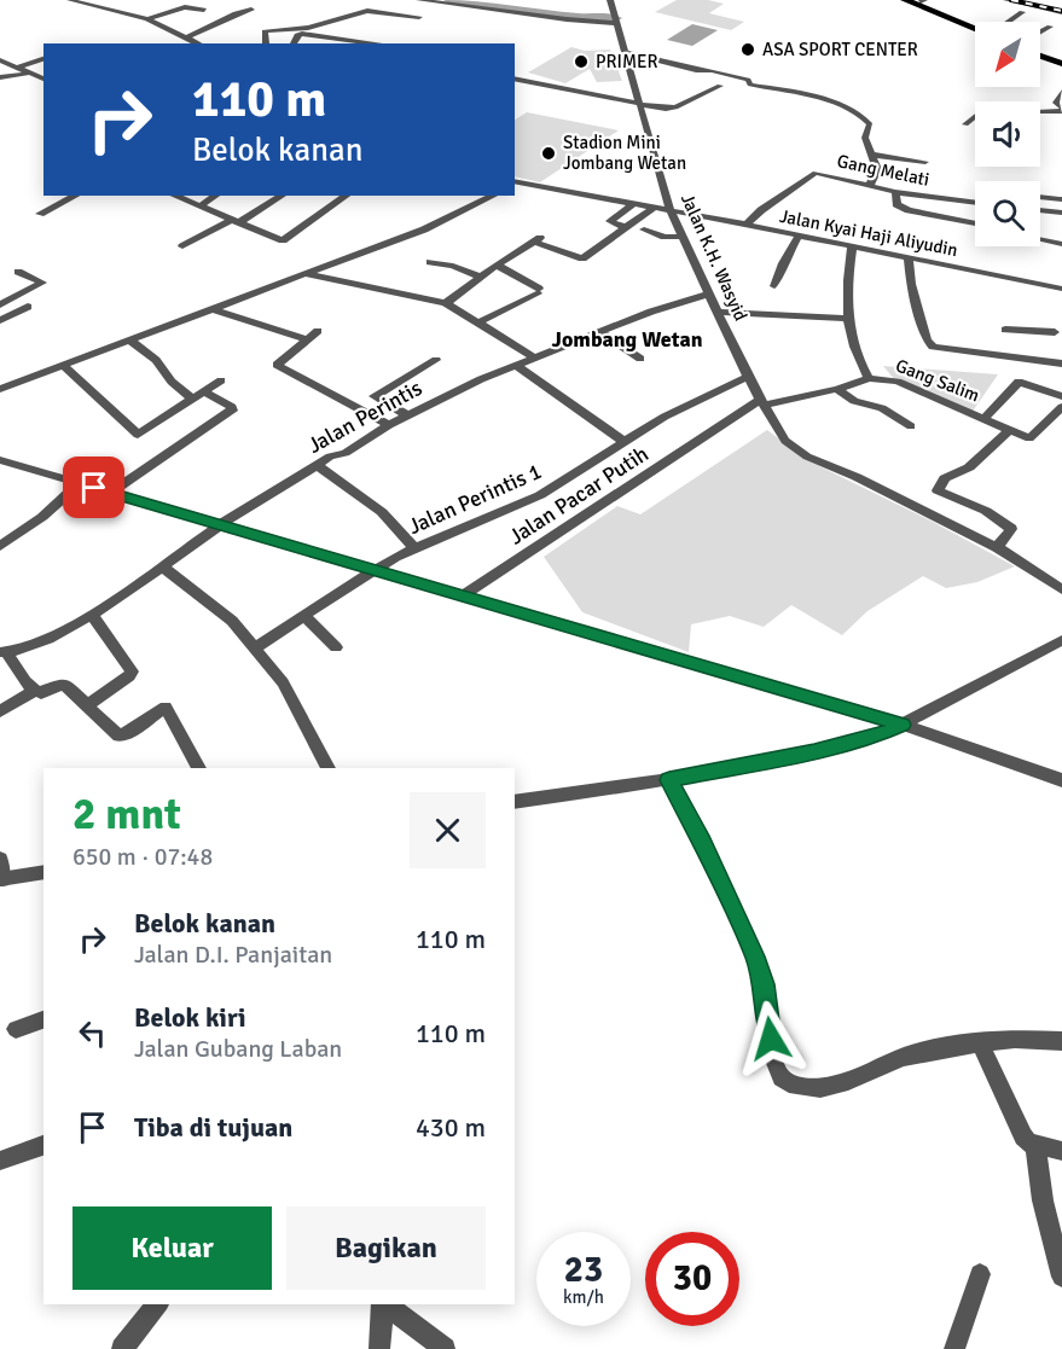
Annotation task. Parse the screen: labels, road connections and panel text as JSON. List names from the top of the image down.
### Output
{
  "streets": {
    "street": [
      "Gang Melati",
      "Jalan Kyai Haji Aliyudin",
      "Jalan K.H. Wasyid",
      "Gang Salim",
      "Jalan Perintis",
      "Jalan Pacar Putih",
      "Jalan Perintis 1"
    ]
  },
  "crossings": [
    ["Gang Melati", "Jalan Kyai Haji Aliyudin"],
    ["Jalan Kyai Haji Aliyudin", "Jalan K.H. Wasyid"],
    ["Jalan K.H. Wasyid", "Gang Salim"],
    ["Jalan K.H. Wasyid", "Jalan Perintis"],
    ["Jalan K.H. Wasyid", "Jalan Pacar Putih"],
    ["Jalan K.H. Wasyid", "Jalan Perintis 1"],
    ["Gang Salim", "Jalan Pacar Putih"]
  ],
  "districts": ["Jombang Wetan"],
  "places": ["ASA SPORT CENTER", "PRIMER", "Stadion Mini Jombang Wetan"],
  "north": "bottom left",
  "page": {
    "turn": ["110 m", "Belok kanan"],
    "heading": ["2 mnt", "650 m · 07:48"],
    "list": [
      {
        "name": "Belok kanan",
        "note": "Jalan D.I. Panjaitan",
        "value": "110 m"
      },
      {
        "name": "Belok kiri",
        "note": "Jalan Gubang Laban",
        "value": "110 m"
      },
      {
        "name": "Tiba di tujuan",
        "value": "430 m"
      }
    ],
    "buttons": ["Keluar", "Bagikan"],
    "speed": "23 km/h",
    "limit": "30"
  }
}
